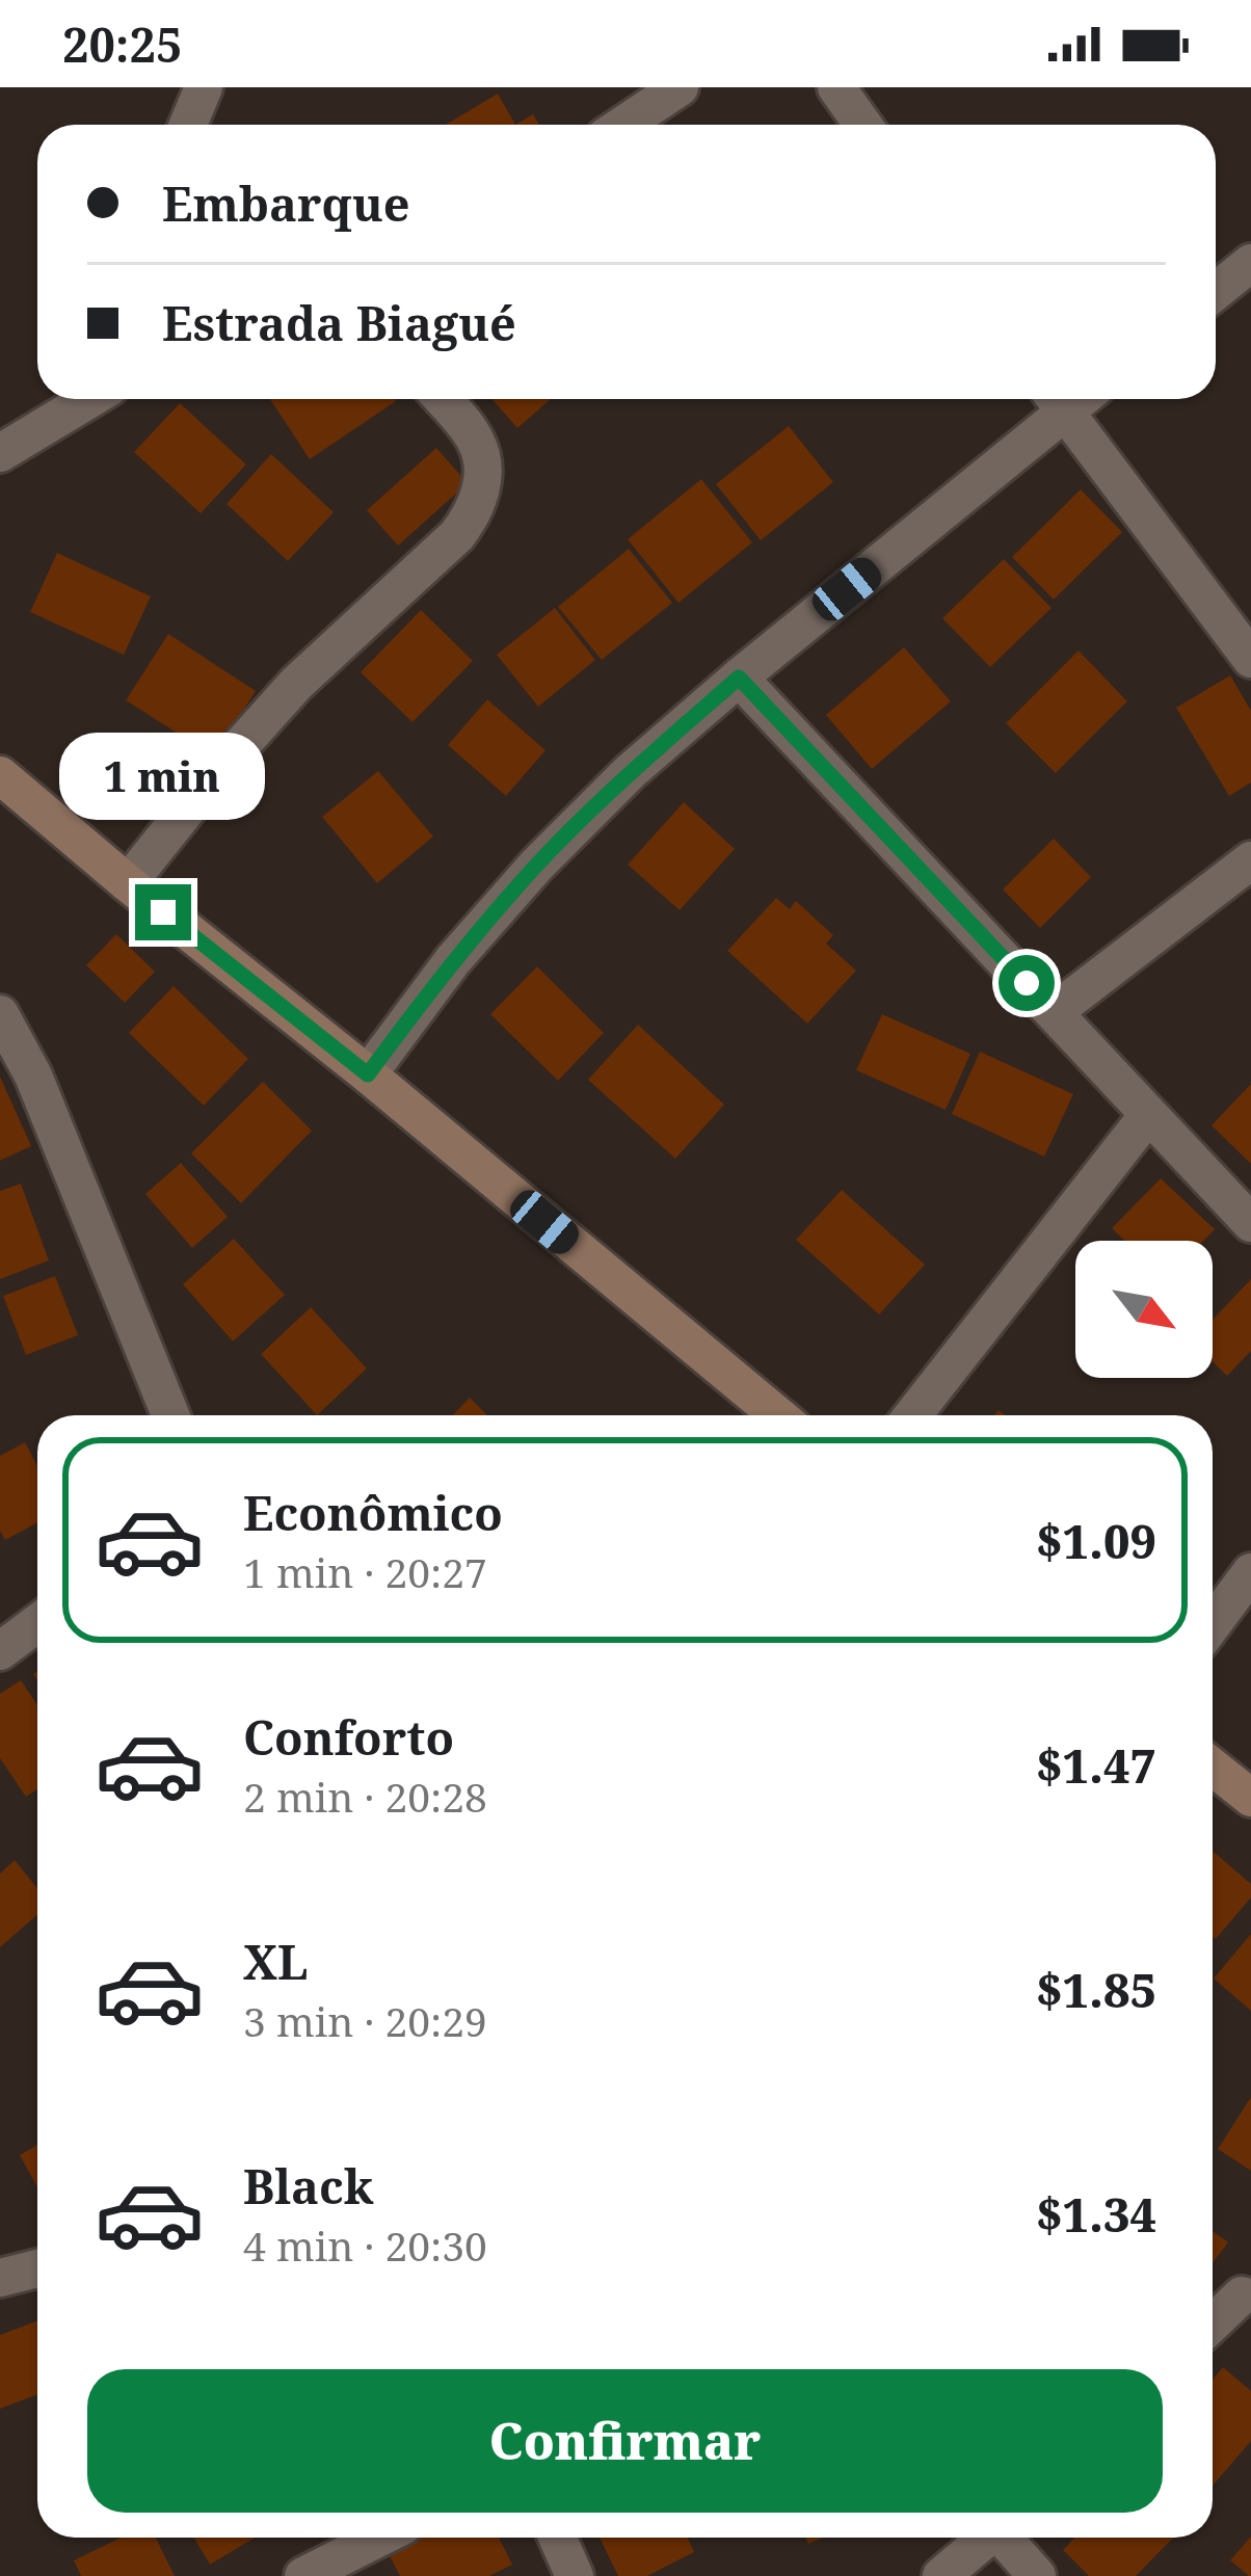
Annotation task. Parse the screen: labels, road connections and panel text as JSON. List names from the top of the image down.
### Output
{
  "north": "bottom right",
  "page": {
    "status": "20:25",
    "banner": ["Embarque", "Estrada Biagué"],
    "bubble": "1 min",
    "list": [
      {
        "name": "Econômico",
        "note": "1 min · 20:27",
        "value": "$1.09"
      },
      {
        "name": "Conforto",
        "note": "2 min · 20:28",
        "value": "$1.47"
      },
      {
        "name": "XL",
        "note": "3 min · 20:29",
        "value": "$1.85"
      },
      {
        "name": "Black",
        "note": "4 min · 20:30",
        "value": "$1.34"
      }
    ],
    "buttons": "Confirmar"
  }
}
